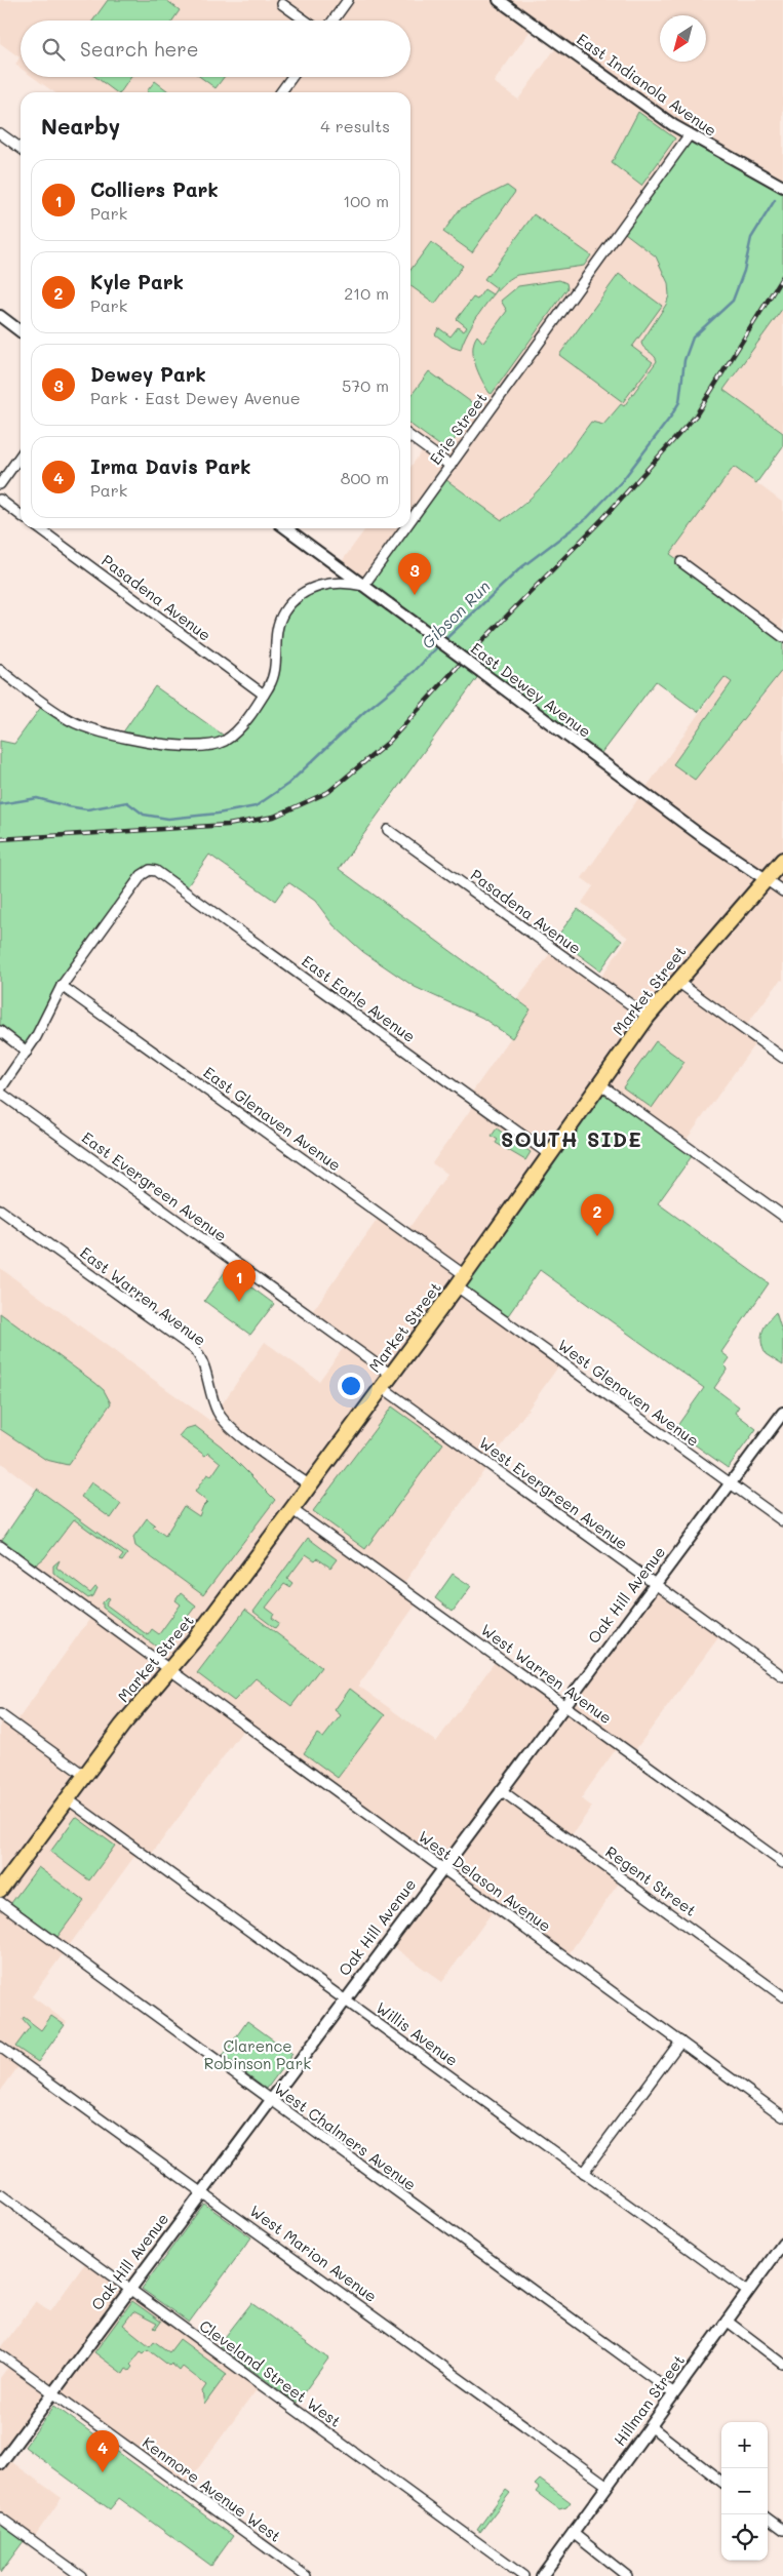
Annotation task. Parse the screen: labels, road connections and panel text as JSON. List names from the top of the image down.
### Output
{
  "streets": {
    "main road": ["Market Street"],
    "street": [
      "East Indianola Avenue",
      "Erie Street",
      "Pasadena Avenue",
      "East Dewey Avenue",
      "East Earle Avenue",
      "East Glenaven Avenue",
      "East Evergreen Avenue",
      "East Warren Avenue",
      "West Glenaven Avenue",
      "West Evergreen Avenue",
      "Oak Hill Avenue",
      "West Warren Avenue",
      "West Delason Avenue",
      "Regent Street",
      "Willis Avenue",
      "West Chalmers Avenue",
      "West Marion Avenue",
      "Cleveland Street West",
      "Hillman Street",
      "Kenmore Avenue West"
    ]
  },
  "crossings": [
    ["East Indianola Avenue", "Erie Street"],
    ["Erie Street", "East Dewey Avenue"],
    ["Pasadena Avenue", "Market Street"],
    ["East Dewey Avenue", "Market Street"],
    ["Market Street", "East Earle Avenue"],
    ["Market Street", "East Glenaven Avenue"],
    ["Market Street", "East Evergreen Avenue"],
    ["Market Street", "East Warren Avenue"],
    ["Market Street", "West Glenaven Avenue"],
    ["Market Street", "West Evergreen Avenue"],
    ["Market Street", "West Warren Avenue"],
    ["Market Street", "West Delason Avenue"],
    ["Market Street", "Willis Avenue"],
    ["East Earle Avenue", "East Glenaven Avenue"],
    ["East Glenaven Avenue", "West Glenaven Avenue"],
    ["West Glenaven Avenue", "Oak Hill Avenue"],
    ["West Evergreen Avenue", "Oak Hill Avenue"],
    ["Oak Hill Avenue", "West Warren Avenue"],
    ["Oak Hill Avenue", "West Delason Avenue"],
    ["Oak Hill Avenue", "Regent Street"],
    ["Oak Hill Avenue", "Willis Avenue"],
    ["Oak Hill Avenue", "West Chalmers Avenue"],
    ["Oak Hill Avenue", "West Marion Avenue"],
    ["Oak Hill Avenue", "Cleveland Street West"],
    ["Oak Hill Avenue", "Kenmore Avenue West"],
    ["Willis Avenue", "Hillman Street"],
    ["West Chalmers Avenue", "Hillman Street"],
    ["West Marion Avenue", "Hillman Street"]
  ],
  "districts": ["SOUTH SIDE"],
  "water": ["Gibson Run"],
  "parks": ["Clarence Robinson Park"],
  "north": "bottom left",
  "page": {
    "search": "Search here",
    "heading": ["Nearby", "4 results"],
    "list": [
      {
        "mark": "1",
        "name": "Colliers Park",
        "note": "Park",
        "value": "100 m"
      },
      {
        "mark": "2",
        "name": "Kyle Park",
        "note": "Park",
        "value": "210 m"
      },
      {
        "mark": "3",
        "name": "Dewey Park",
        "note": "Park · East Dewey Avenue",
        "value": "570 m"
      },
      {
        "mark": "4",
        "name": "Irma Davis Park",
        "note": "Park",
        "value": "800 m"
      }
    ],
    "pins": [
      "3",
      "2",
      "1",
      "4"
    ],
    "map_buttons": ["+", "−"]
  }
}
